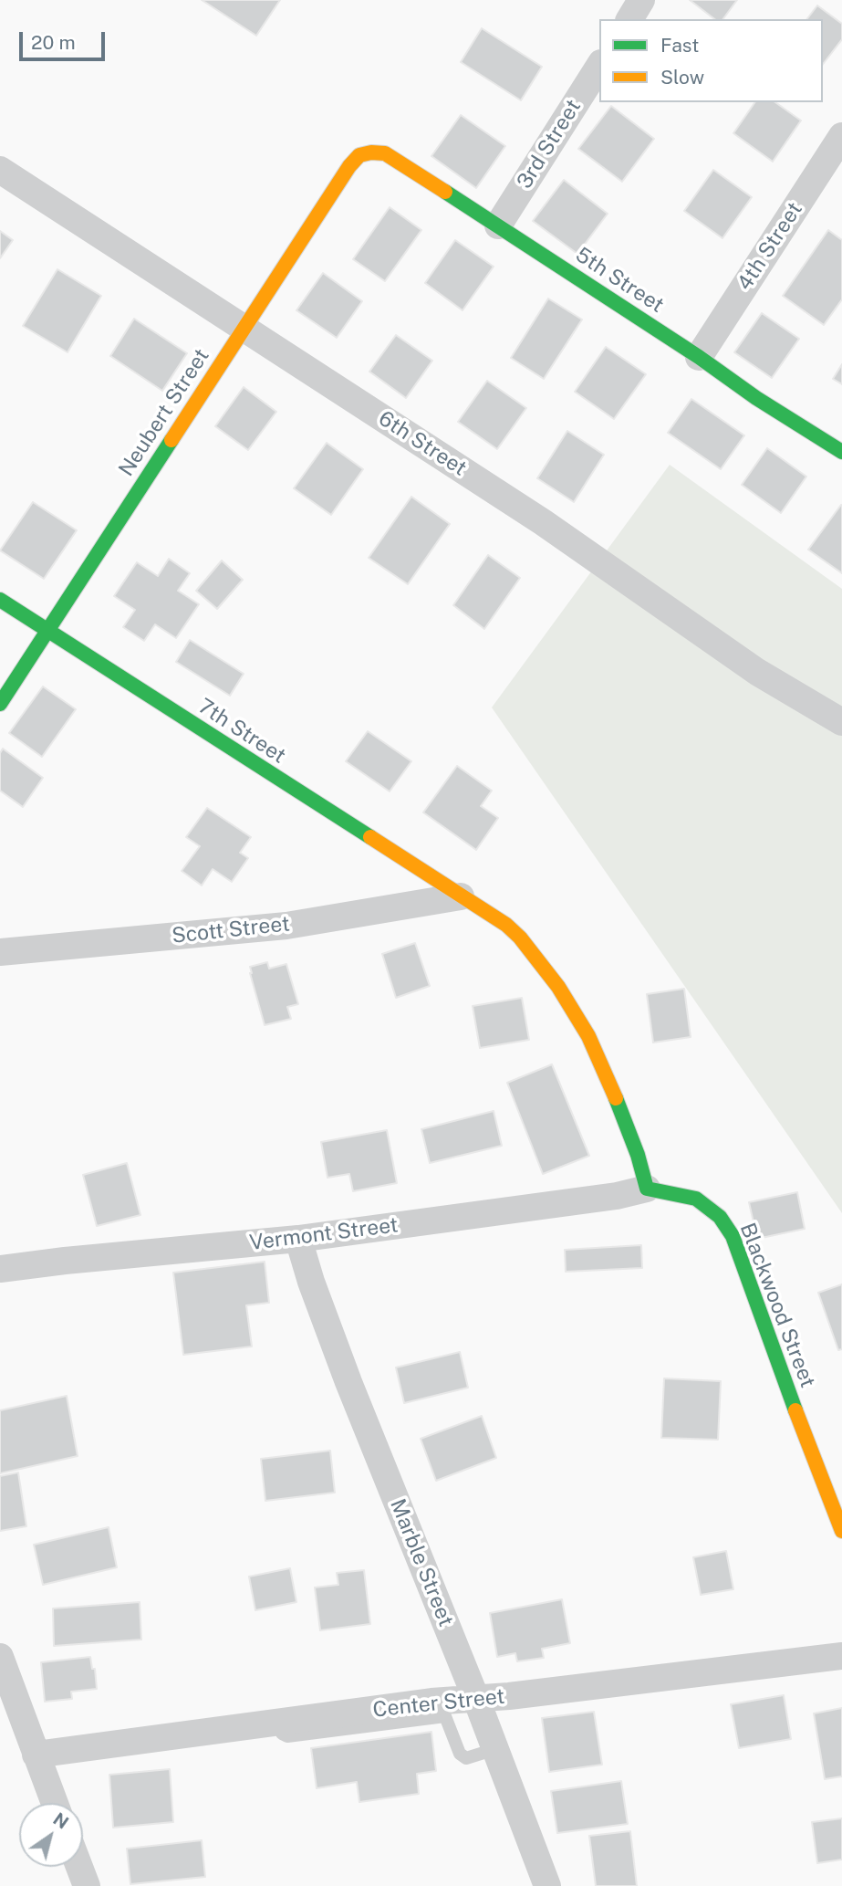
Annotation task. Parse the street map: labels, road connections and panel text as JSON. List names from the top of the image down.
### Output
{
  "streets": {
    "street": [
      "3rd Street",
      "4th Street",
      "5th Street",
      "Neubert Street",
      "6th Street",
      "7th Street",
      "Scott Street",
      "Vermont Street",
      "Blackwood Street",
      "Marble Street",
      "Center Street"
    ]
  },
  "crossings": [
    ["3rd Street", "5th Street"],
    ["4th Street", "5th Street"],
    ["5th Street", "Neubert Street"],
    ["Neubert Street", "6th Street"],
    ["Neubert Street", "7th Street"],
    ["7th Street", "Scott Street"],
    ["Vermont Street", "Blackwood Street"],
    ["Vermont Street", "Marble Street"],
    ["Marble Street", "Center Street"]
  ],
  "legend": ["Fast", "Slow"],
  "scale_bar": "20 m",
  "north": "top right"
}
